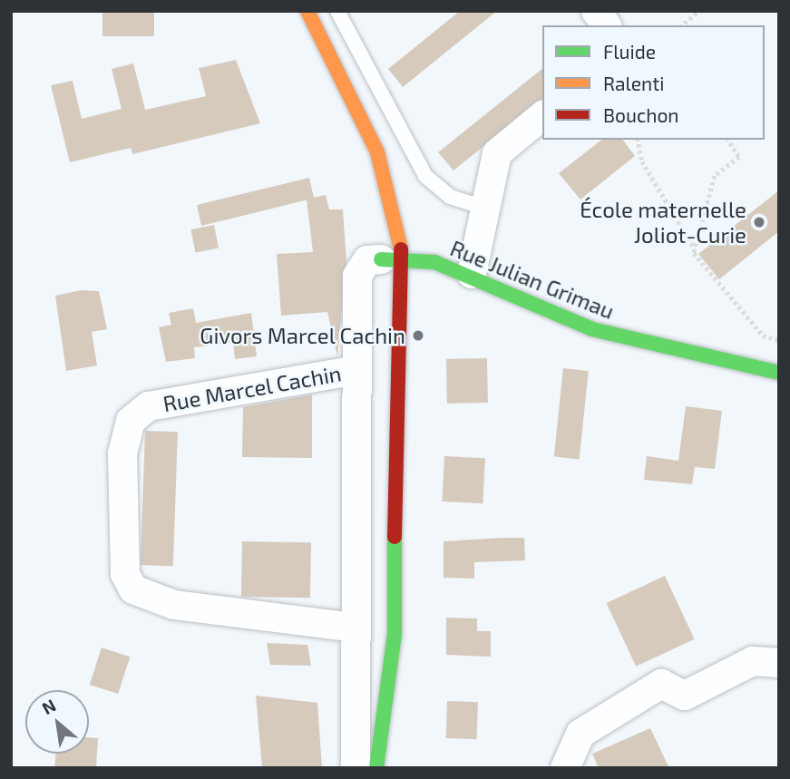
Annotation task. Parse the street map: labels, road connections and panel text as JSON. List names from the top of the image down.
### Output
{
  "streets": {
    "street": ["Rue Julian Grimau", "Rue Marcel Cachin"]
  },
  "crossings": [
    ["Rue Julian Grimau", "Rue Marcel Cachin"]
  ],
  "places": ["École maternelle Joliot-Curie", "Givors Marcel Cachin"],
  "legend": ["Fluide", "Ralenti", "Bouchon"],
  "north": "top left"
}
